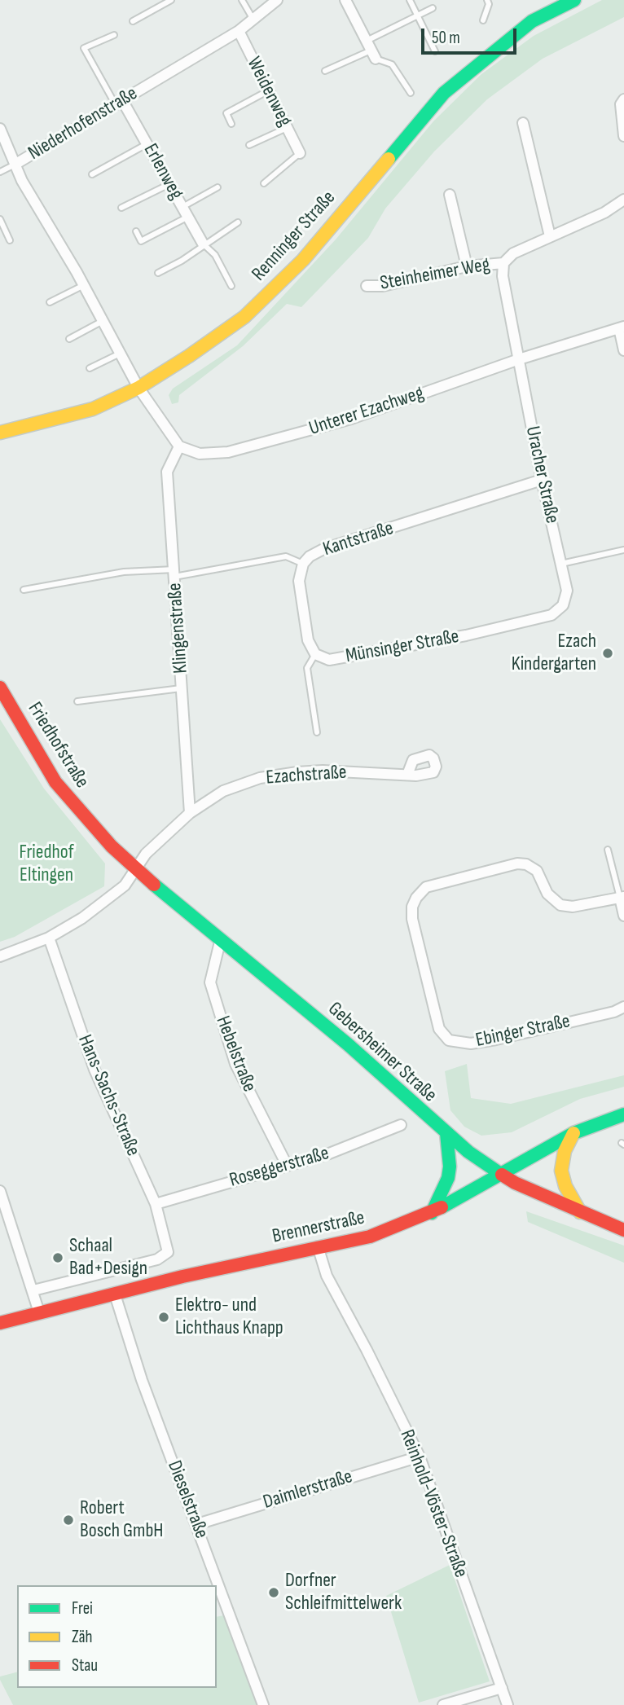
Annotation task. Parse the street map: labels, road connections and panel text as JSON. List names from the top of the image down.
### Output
{
  "streets": {
    "street": [
      "Weidenweg",
      "Niederhofenstraße",
      "Erlenweg",
      "Renninger Straße",
      "Steinheimer Weg",
      "Unterer Ezachweg",
      "Uracher Straße",
      "Kantstraße",
      "Klingenstraße",
      "Münsinger Straße",
      "Friedhofstraße",
      "Ezachstraße",
      "Ebinger Straße",
      "Gebersheimer Straße",
      "Hebelstraße",
      "Hans-Sachs-Straße",
      "Roseggerstraße",
      "Brennerstraße",
      "Daimlerstraße",
      "Dieselstraße",
      "Reinhold-Vöster-Straße"
    ]
  },
  "crossings": [
    ["Weidenweg", "Niederhofenstraße"],
    ["Niederhofenstraße", "Erlenweg"],
    ["Niederhofenstraße", "Renninger Straße"],
    ["Steinheimer Weg", "Uracher Straße"],
    ["Unterer Ezachweg", "Uracher Straße"],
    ["Unterer Ezachweg", "Klingenstraße"],
    ["Uracher Straße", "Kantstraße"],
    ["Uracher Straße", "Münsinger Straße"],
    ["Kantstraße", "Klingenstraße"],
    ["Kantstraße", "Münsinger Straße"],
    ["Klingenstraße", "Ezachstraße"],
    ["Friedhofstraße", "Ezachstraße"],
    ["Friedhofstraße", "Gebersheimer Straße"],
    ["Ezachstraße", "Gebersheimer Straße"],
    ["Ezachstraße", "Hans-Sachs-Straße"],
    ["Gebersheimer Straße", "Hebelstraße"],
    ["Gebersheimer Straße", "Brennerstraße"],
    ["Hebelstraße", "Roseggerstraße"],
    ["Hans-Sachs-Straße", "Roseggerstraße"],
    ["Brennerstraße", "Dieselstraße"],
    ["Brennerstraße", "Reinhold-Vöster-Straße"],
    ["Daimlerstraße", "Dieselstraße"],
    ["Daimlerstraße", "Reinhold-Vöster-Straße"]
  ],
  "parks": ["Friedhof Eltingen"],
  "places": [
    "Ezach Kindergarten",
    "Schaal Bad+Design",
    "Elektro- und Lichthaus Knapp",
    "Robert Bosch GmbH",
    "Dorfner Schleifmittelwerk"
  ],
  "legend": ["Frei", "Zäh", "Stau"],
  "scale_bar": "50 m"
}
